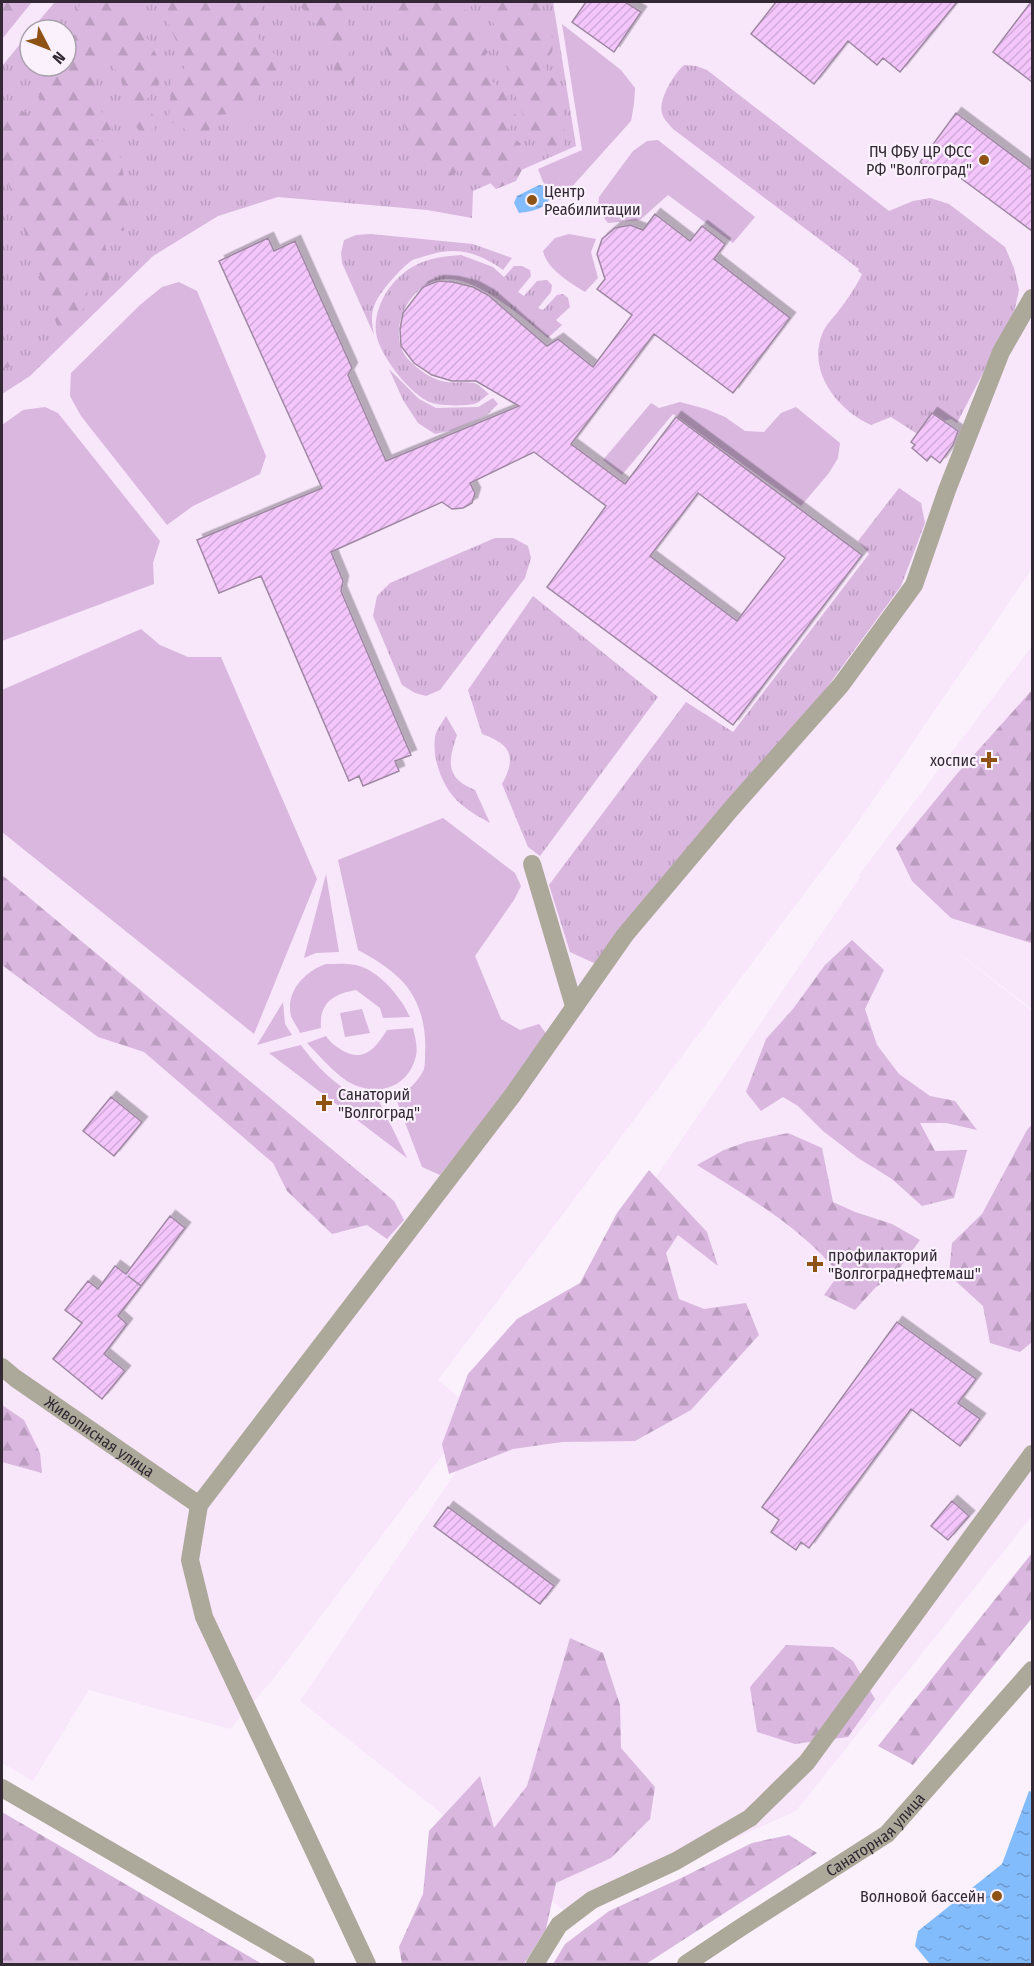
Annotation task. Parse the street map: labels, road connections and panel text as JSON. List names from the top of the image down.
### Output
{
  "streets": {
    "street": ["Живописная улица", "Санаторная улица"]
  },
  "places": {
    "other": ["ПЧ ФБУ ЦР ФСС РФ \"Волгоград\"", "Центр Реабилитации", "Волновой бассейн"],
    "health": ["хоспис", "Санаторий \"Волгоград\"", "профилакторий \"Волгограднефтемаш\""]
  },
  "north": "bottom right"
}
